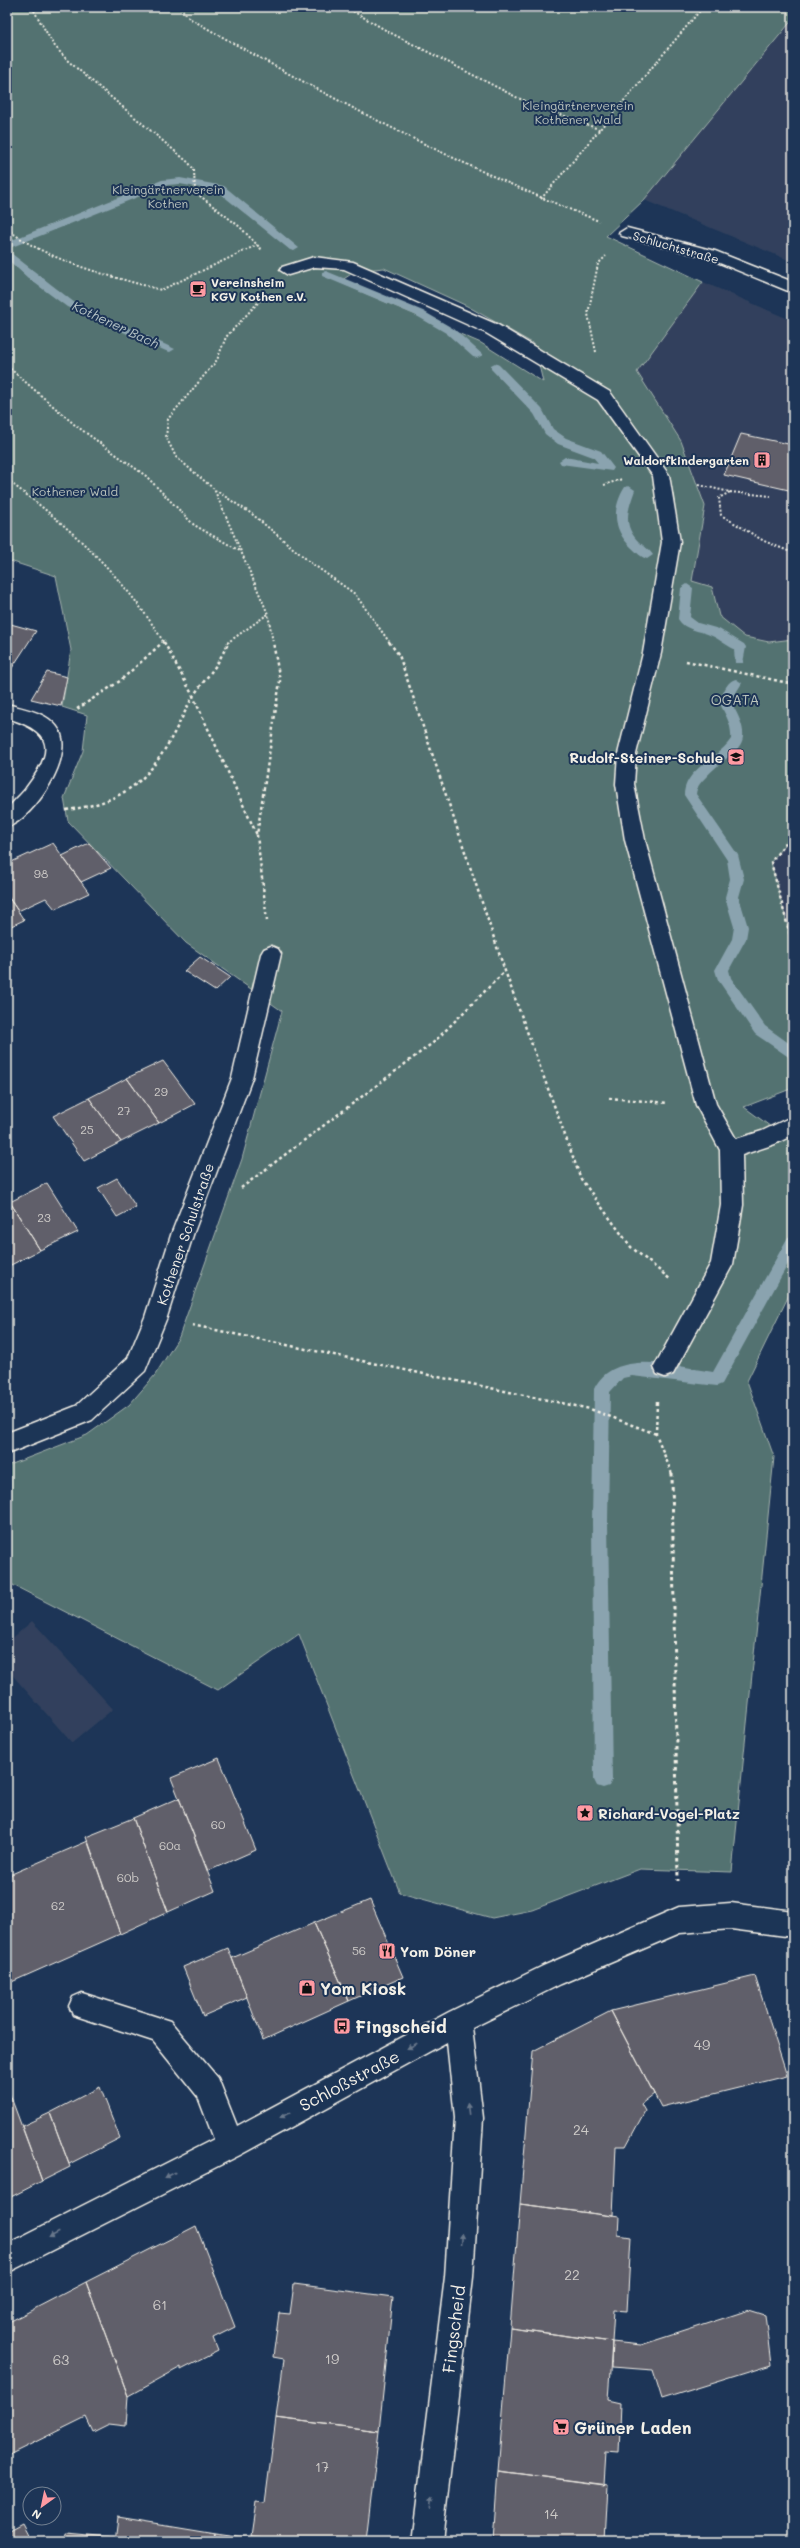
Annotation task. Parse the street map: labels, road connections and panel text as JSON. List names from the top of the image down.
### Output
{
  "streets": {
    "street": [
      "Schluchtstraße",
      "Kothener Schulstraße",
      "Schloßstraße",
      "Fingscheid"
    ]
  },
  "crossings": [
    ["Schloßstraße", "Fingscheid"]
  ],
  "one_way": ["Schloßstraße", "Fingscheid"],
  "water": ["Kothener Bach"],
  "parks": [
    "Kleingärtnerverein Kothener Wald",
    "Kleingärtnerverein Kothen",
    "Kothener Wald",
    "OGATA"
  ],
  "places": {
    "cafe": ["Vereinsheim KGV Kothen e.V."],
    "building": ["Waldorfkindergarten"],
    "school or university": ["Rudolf-Steiner-Schule"],
    "place": ["Richard-Vogel-Platz"],
    "restaurant": ["Yom Döner"],
    "shop": ["Yom Kiosk"],
    "bus stop": ["Fingscheid"],
    "supermarket": ["Grüner Laden"]
  },
  "house_numbers": [
    "98",
    "29",
    "27",
    "25",
    "23",
    "60",
    "60a",
    "60b",
    "62",
    "56",
    "49",
    "24",
    "22",
    "61",
    "19",
    "63",
    "17",
    "14"
  ],
  "north": "bottom left"
}
